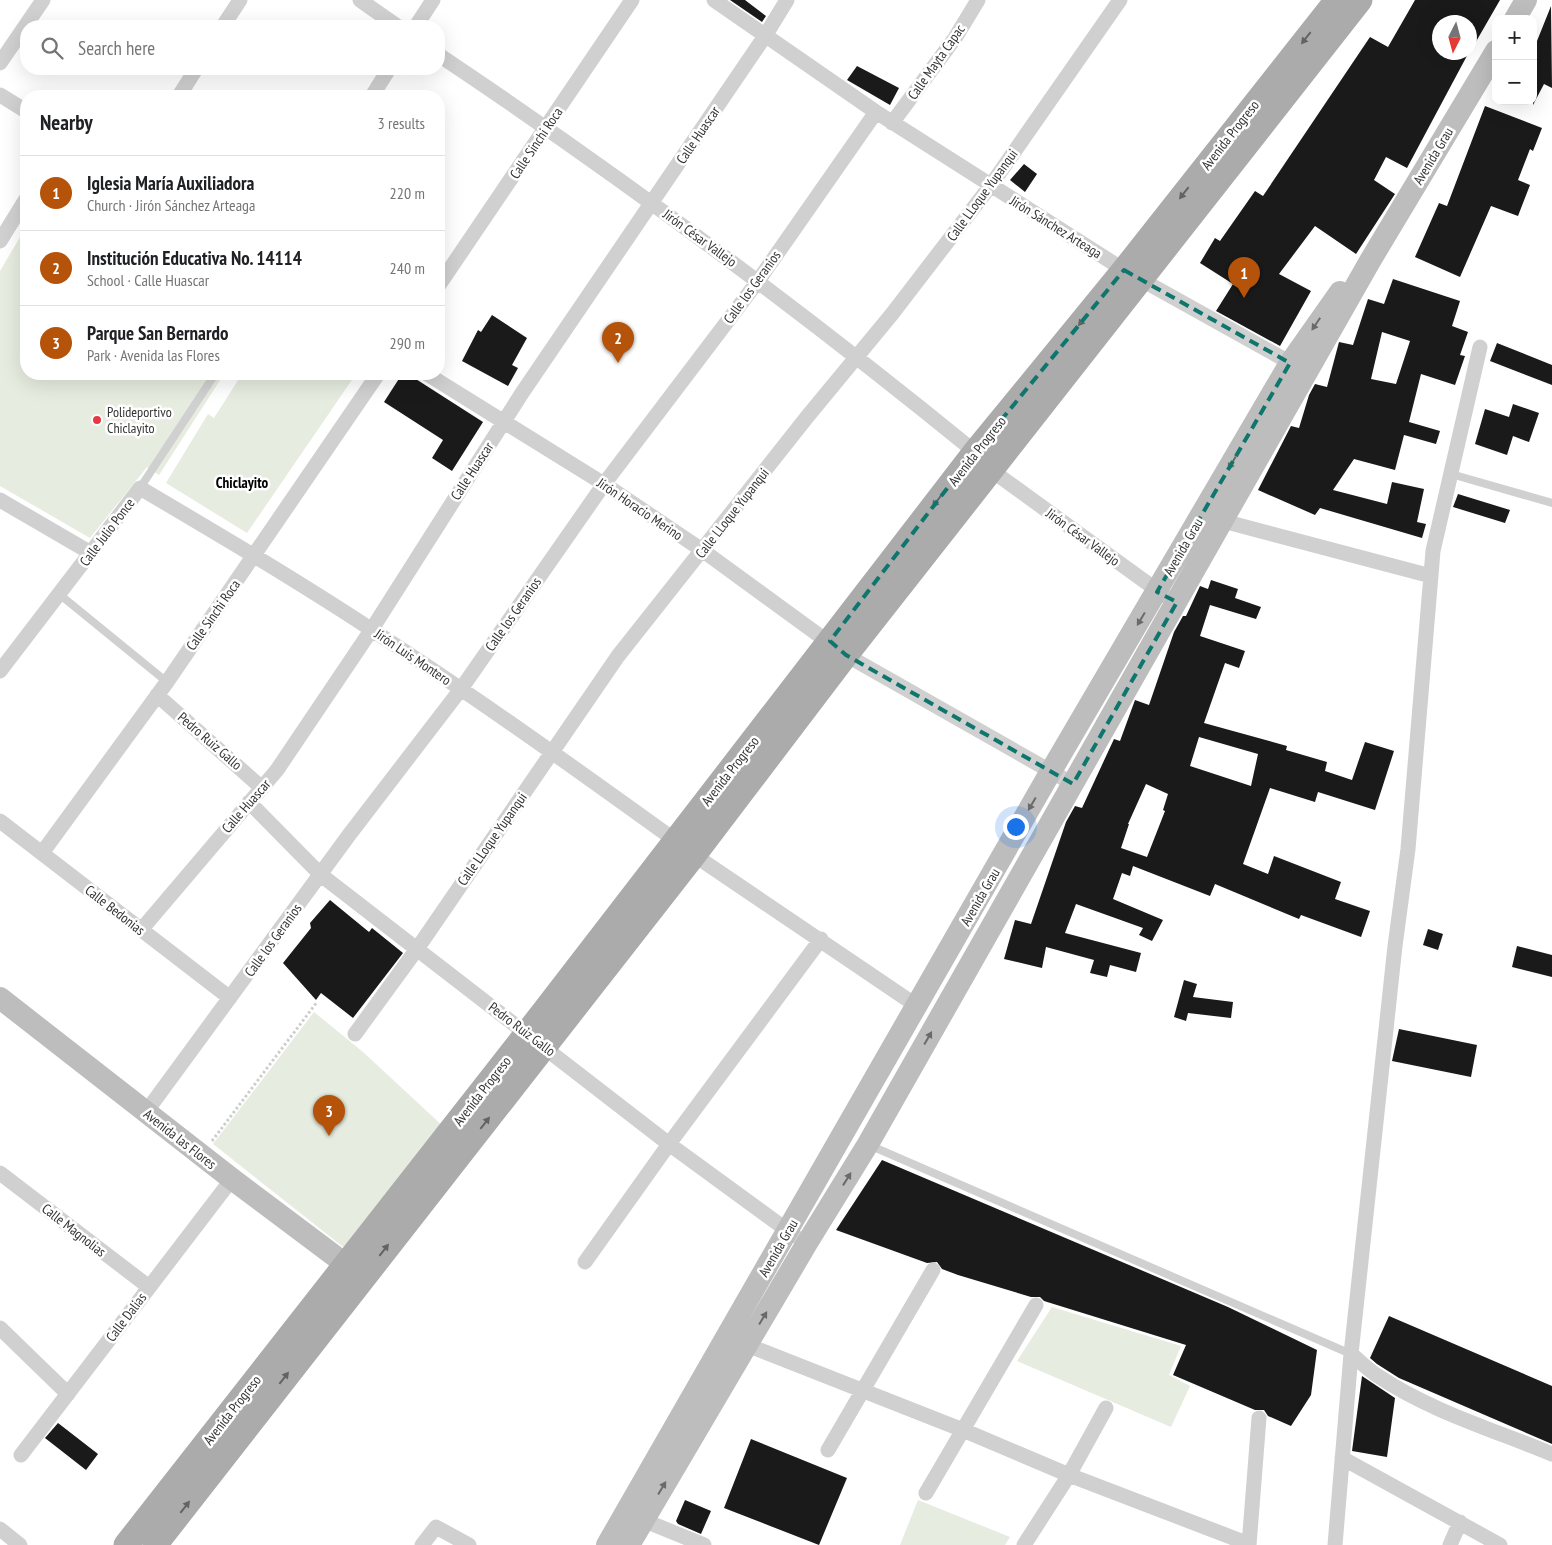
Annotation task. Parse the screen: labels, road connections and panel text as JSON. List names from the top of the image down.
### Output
{
  "streets": {
    "main road": ["Avenida Progreso"],
    "street": [
      "Calle Mayta Capac",
      "Calle Huascar",
      "Calle Sinchi Roca",
      "Avenida Grau",
      "Calle LLoque Yupanqui",
      "Jirón Sánchez Arteaga",
      "Jirón César Vallejo",
      "Calle los Geranios",
      "Jirón Horacio Merino",
      "Calle Julio Ponce",
      "Jirón Luis Montero",
      "Pedro Ruiz Gallo",
      "Calle Bedonias",
      "Avenida las Flores",
      "Calle Magnolias",
      "Calle Dalias"
    ]
  },
  "crossings": [
    ["Calle Mayta Capac", "Jirón Sánchez Arteaga"],
    ["Calle Huascar", "Jirón Sánchez Arteaga"],
    ["Calle Huascar", "Jirón César Vallejo"],
    ["Calle Huascar", "Jirón Horacio Merino"],
    ["Calle Huascar", "Jirón Luis Montero"],
    ["Calle Huascar", "Pedro Ruiz Gallo"],
    ["Calle Huascar", "Calle Bedonias"],
    ["Avenida Progreso", "Jirón Sánchez Arteaga"],
    ["Avenida Progreso", "Jirón César Vallejo"],
    ["Avenida Progreso", "Jirón Horacio Merino"],
    ["Avenida Progreso", "Jirón Luis Montero"],
    ["Avenida Progreso", "Pedro Ruiz Gallo"],
    ["Avenida Progreso", "Avenida las Flores"],
    ["Calle Sinchi Roca", "Jirón César Vallejo"],
    ["Calle Sinchi Roca", "Jirón Luis Montero"],
    ["Calle Sinchi Roca", "Pedro Ruiz Gallo"],
    ["Calle Sinchi Roca", "Calle Bedonias"],
    ["Avenida Grau", "Jirón Sánchez Arteaga"],
    ["Avenida Grau", "Jirón César Vallejo"],
    ["Avenida Grau", "Jirón Horacio Merino"],
    ["Avenida Grau", "Jirón Luis Montero"],
    ["Avenida Grau", "Pedro Ruiz Gallo"],
    ["Calle LLoque Yupanqui", "Jirón Sánchez Arteaga"],
    ["Calle LLoque Yupanqui", "Jirón César Vallejo"],
    ["Calle LLoque Yupanqui", "Jirón Horacio Merino"],
    ["Calle LLoque Yupanqui", "Jirón Luis Montero"],
    ["Calle LLoque Yupanqui", "Pedro Ruiz Gallo"],
    ["Jirón Sánchez Arteaga", "Calle los Geranios"],
    ["Jirón César Vallejo", "Calle los Geranios"],
    ["Calle los Geranios", "Jirón Horacio Merino"],
    ["Calle los Geranios", "Jirón Luis Montero"],
    ["Calle los Geranios", "Pedro Ruiz Gallo"],
    ["Calle los Geranios", "Calle Bedonias"],
    ["Calle los Geranios", "Avenida las Flores"],
    ["Calle Julio Ponce", "Jirón Luis Montero"],
    ["Avenida las Flores", "Calle Dalias"],
    ["Calle Magnolias", "Calle Dalias"]
  ],
  "districts": ["Chiclayito"],
  "places": ["Polideportivo Chiclayito"],
  "north": "bottom",
  "page": {
    "map_buttons": ["+", "−"],
    "search": "Search here",
    "heading": ["Nearby", "3 results"],
    "list": [
      {
        "mark": "1",
        "name": "Iglesia María Auxiliadora",
        "note": "Church · Jirón Sánchez Arteaga",
        "value": "220 m"
      },
      {
        "mark": "2",
        "name": "Institución Educativa No. 14114",
        "note": "School · Calle Huascar",
        "value": "240 m"
      },
      {
        "mark": "3",
        "name": "Parque San Bernardo",
        "note": "Park · Avenida las Flores",
        "value": "290 m"
      }
    ],
    "pins": ["1", "2", "3"]
  }
}
